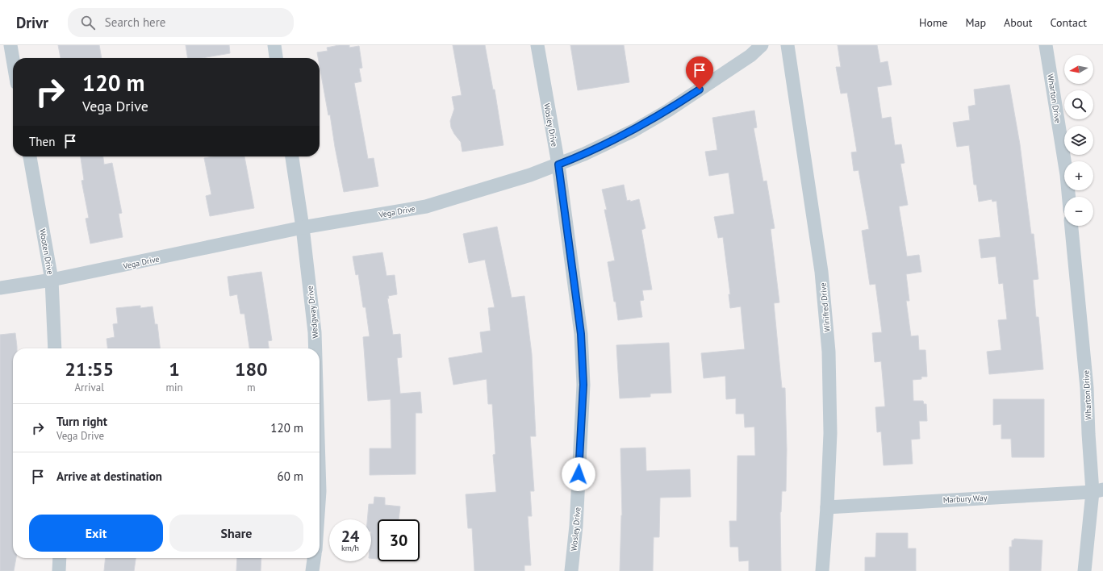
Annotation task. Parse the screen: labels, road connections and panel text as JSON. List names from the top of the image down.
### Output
{
  "streets": {
    "street": [
      "Wharton Drive",
      "Wosley Drive",
      "Vega Drive",
      "Wooten Drive",
      "Winifred Drive",
      "Wedgway Drive",
      "Marbury Way"
    ]
  },
  "crossings": [
    ["Wharton Drive", "Marbury Way"],
    ["Wosley Drive", "Vega Drive"],
    ["Vega Drive", "Wooten Drive"],
    ["Vega Drive", "Wedgway Drive"],
    ["Winifred Drive", "Marbury Way"]
  ],
  "north": "left",
  "page": {
    "header": "Drivr",
    "search": "Search here",
    "nav": [
      "Home",
      "Map",
      "About",
      "Contact"
    ],
    "map_buttons": ["+", "−"],
    "turn": ["120 m", "Vega Drive"],
    "then": "Then",
    "eta": [
      "21:55",
      "Arrival",
      "1",
      "min",
      "180",
      "m"
    ],
    "list": [
      {
        "name": "Turn right",
        "note": "Vega Drive",
        "value": "120 m"
      },
      {
        "name": "Arrive at destination",
        "value": "60 m"
      }
    ],
    "buttons": ["Exit", "Share"],
    "speed": "24 km/h",
    "limit": "30"
  }
}
